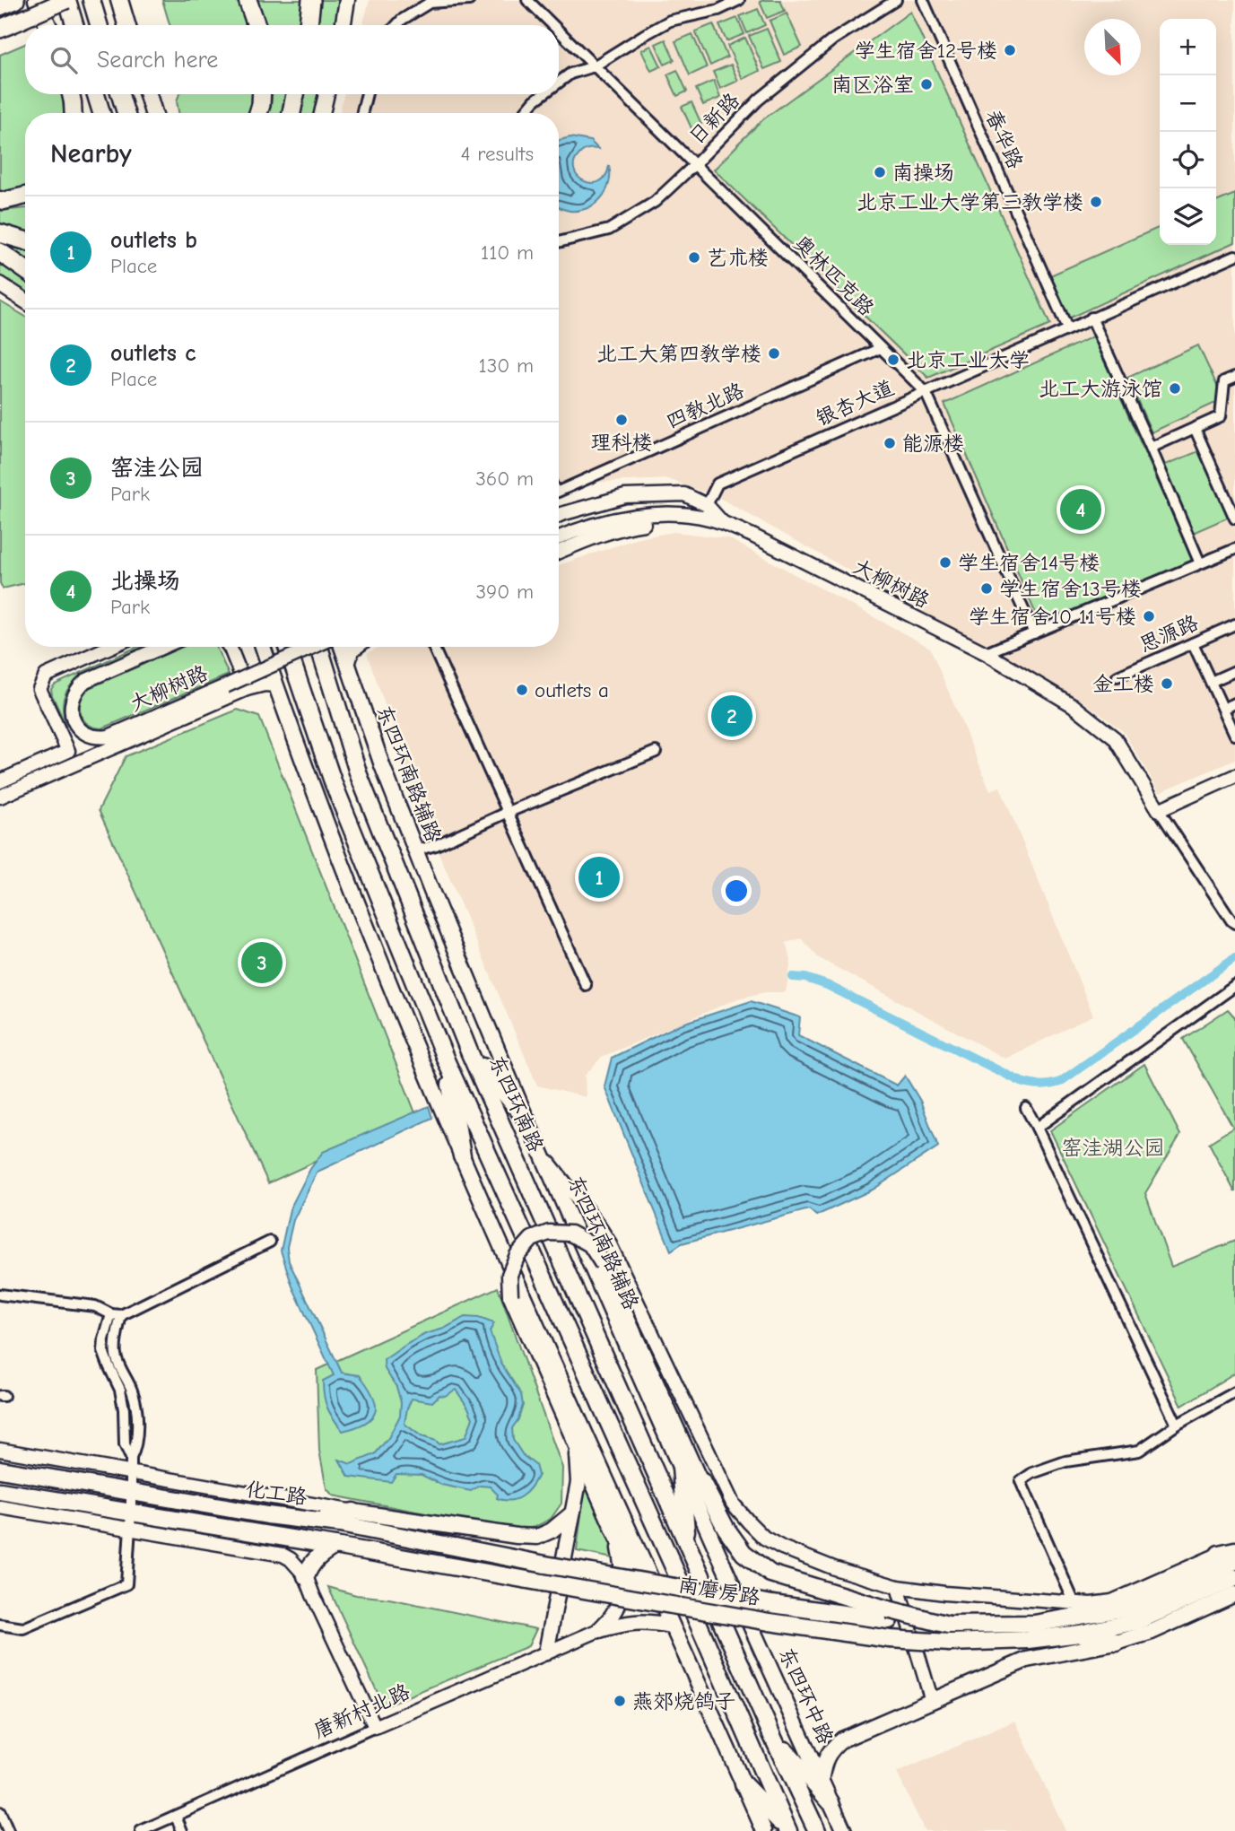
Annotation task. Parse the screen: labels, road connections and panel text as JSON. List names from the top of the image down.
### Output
{
  "streets": {
    "main road": [
      "东四环南路辅路",
      "东四环南路",
      "化工路",
      "南磨房路",
      "东四环中路"
    ],
    "street": [
      "日新路",
      "春华路",
      "奥林匹克路",
      "银杏大道",
      "四教北路",
      "大柳树路",
      "思源路",
      "唐新村北路"
    ]
  },
  "crossings": [
    ["日新路", "奥林匹克路"],
    ["春华路", "银杏大道"],
    ["奥林匹克路", "银杏大道"],
    ["奥林匹克路", "四教北路"],
    ["东四环南路辅路", "东四环中路"],
    ["化工路", "南磨房路"]
  ],
  "parks": ["窑洼湖公园"],
  "places": [
    "学生宿舍12号楼",
    "南区浴室",
    "南操场",
    "北京工业大学第三教学楼",
    "艺术楼",
    "北工大第四教学楼",
    "北京工业大学",
    "北工大游泳馆",
    "理科楼",
    "能源楼",
    "学生宿舍14号楼",
    "学生宿舍13号楼",
    "学生宿舍10 11号楼",
    "金工楼",
    "outlets a",
    "燕郊烧鸽子"
  ],
  "north": "bottom right",
  "page": {
    "map_buttons": ["+", "−"],
    "search": "Search here",
    "heading": ["Nearby", "4 results"],
    "list": [
      {
        "mark": "1",
        "name": "outlets b",
        "note": "Place",
        "value": "110 m"
      },
      {
        "mark": "2",
        "name": "outlets c",
        "note": "Place",
        "value": "130 m"
      },
      {
        "mark": "3",
        "name": "窑洼公园",
        "note": "Park",
        "value": "360 m"
      },
      {
        "mark": "4",
        "name": "北操场",
        "note": "Park",
        "value": "390 m"
      }
    ],
    "pins": [
      "4",
      "2",
      "1",
      "3"
    ]
  }
}
